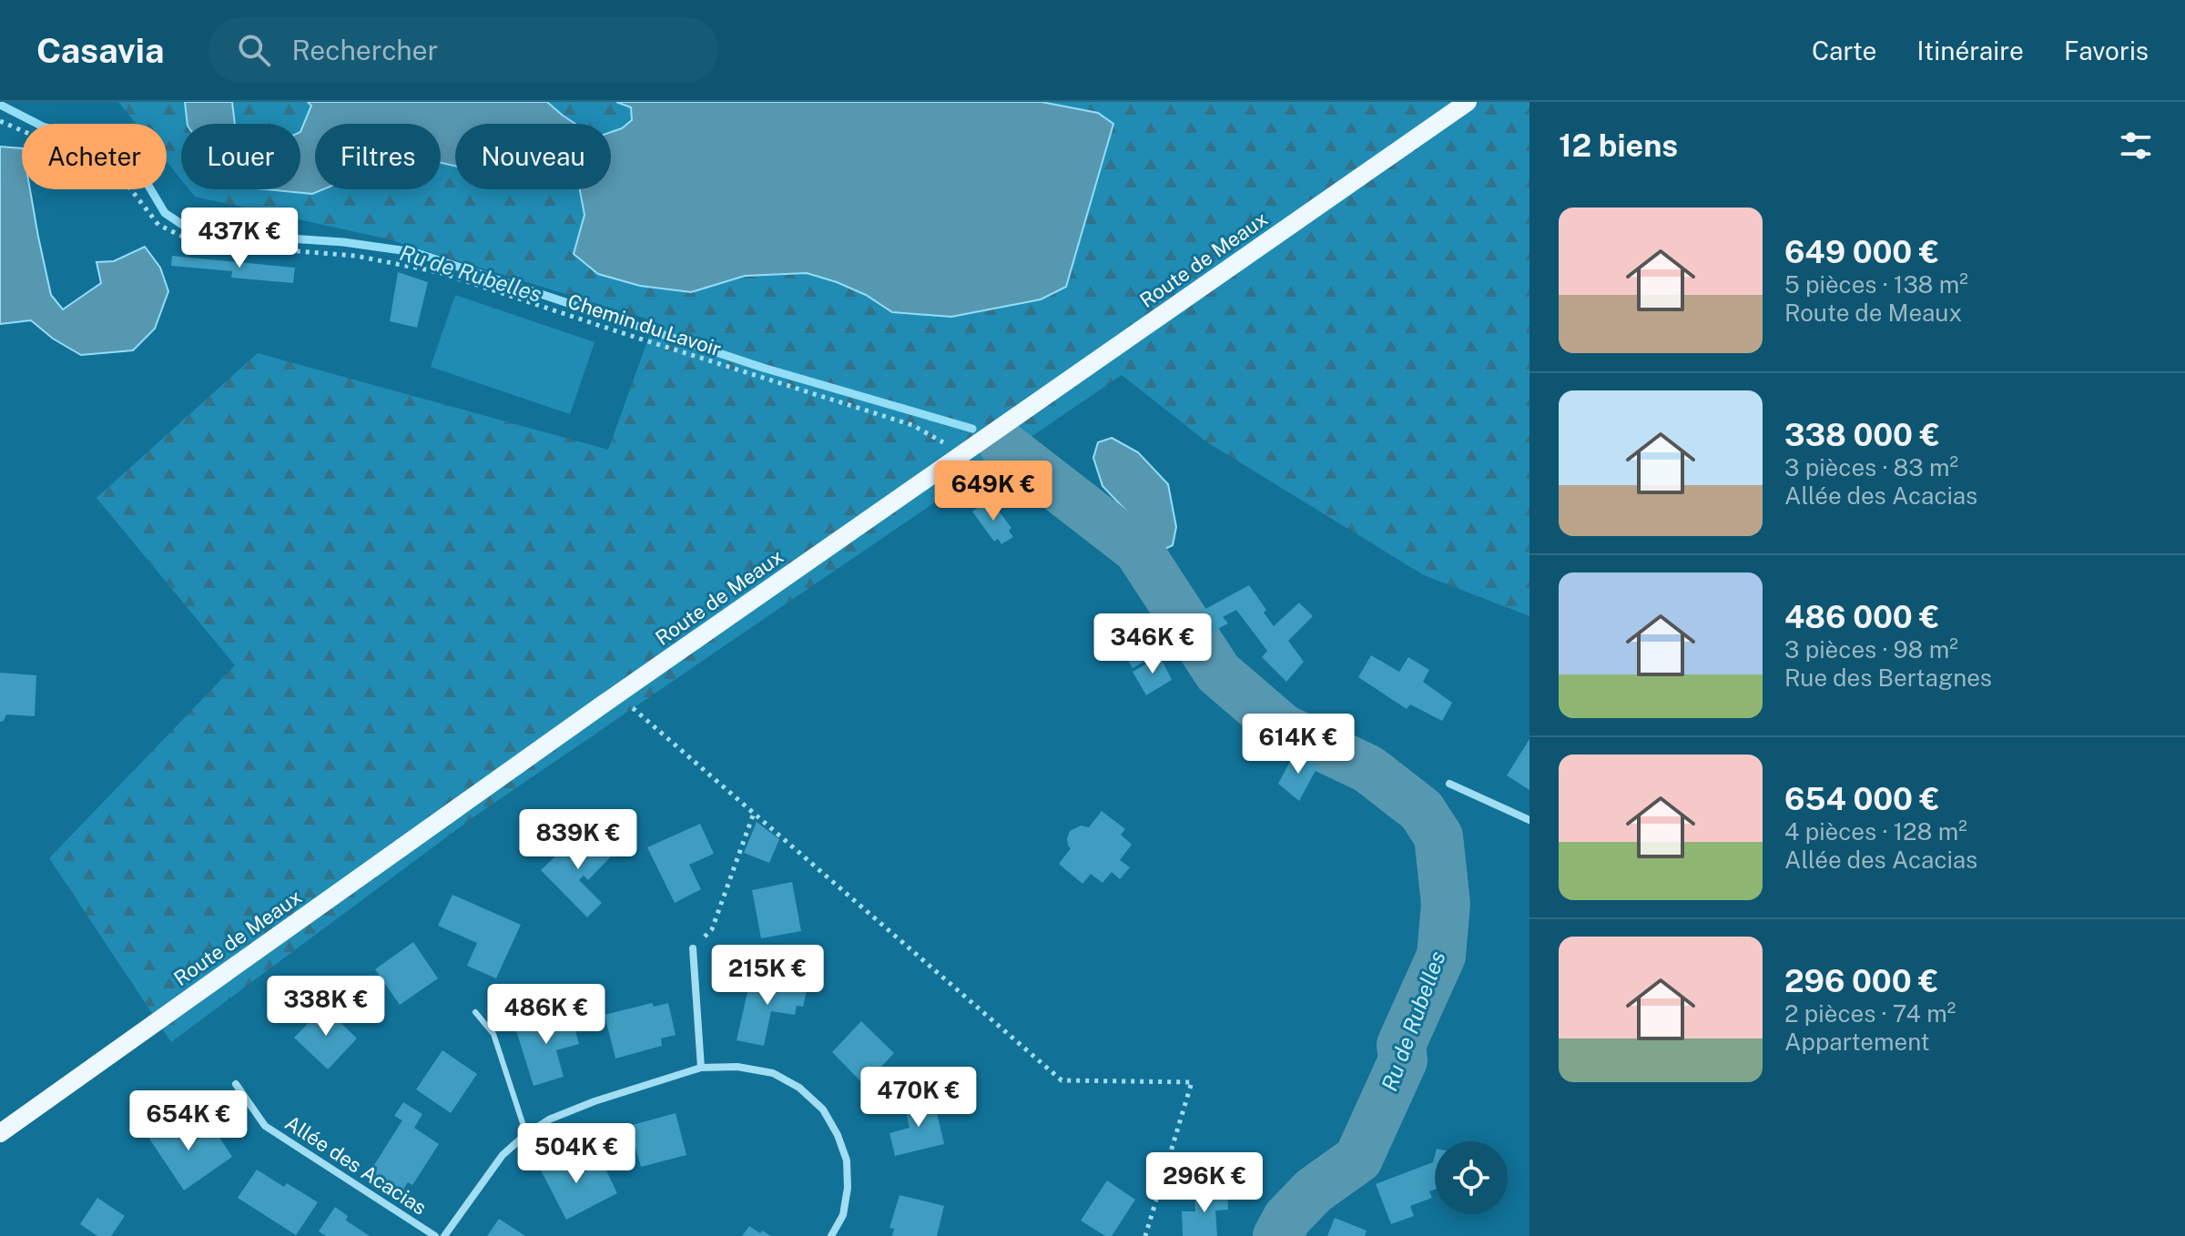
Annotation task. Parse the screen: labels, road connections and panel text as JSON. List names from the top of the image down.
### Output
{
  "streets": {
    "main road": ["Route de Meaux"],
    "street": ["Allée des Acacias"],
    "path": ["Chemin du Lavoir"]
  },
  "crossings": [
    ["Route de Meaux", "Chemin du Lavoir"]
  ],
  "water": ["Ru de Rubelles"],
  "page": {
    "header": "Casavia",
    "search": "Rechercher",
    "nav": ["Carte", "Itinéraire", "Favoris"],
    "heading": "12 biens",
    "chip": [
      "Acheter",
      "Louer",
      "Filtres",
      "Nouveau"
    ],
    "list": [
      {
        "name": "649 000 €",
        "note": "5 pièces · 138 m² · Route de Meaux"
      },
      {
        "name": "338 000 €",
        "note": "3 pièces · 83 m² · Allée des Acacias"
      },
      {
        "name": "486 000 €",
        "note": "3 pièces · 98 m² · Rue des Bertagnes"
      },
      {
        "name": "654 000 €",
        "note": "4 pièces · 128 m² · Allée des Acacias"
      },
      {
        "name": "296 000 €",
        "note": "2 pièces · 74 m² · Appartement"
      }
    ],
    "price": [
      "437K €",
      "649K €",
      "346K €",
      "614K €",
      "839K €",
      "215K €",
      "338K €",
      "486K €",
      "470K €",
      "654K €",
      "504K €",
      "296K €"
    ]
  }
}
